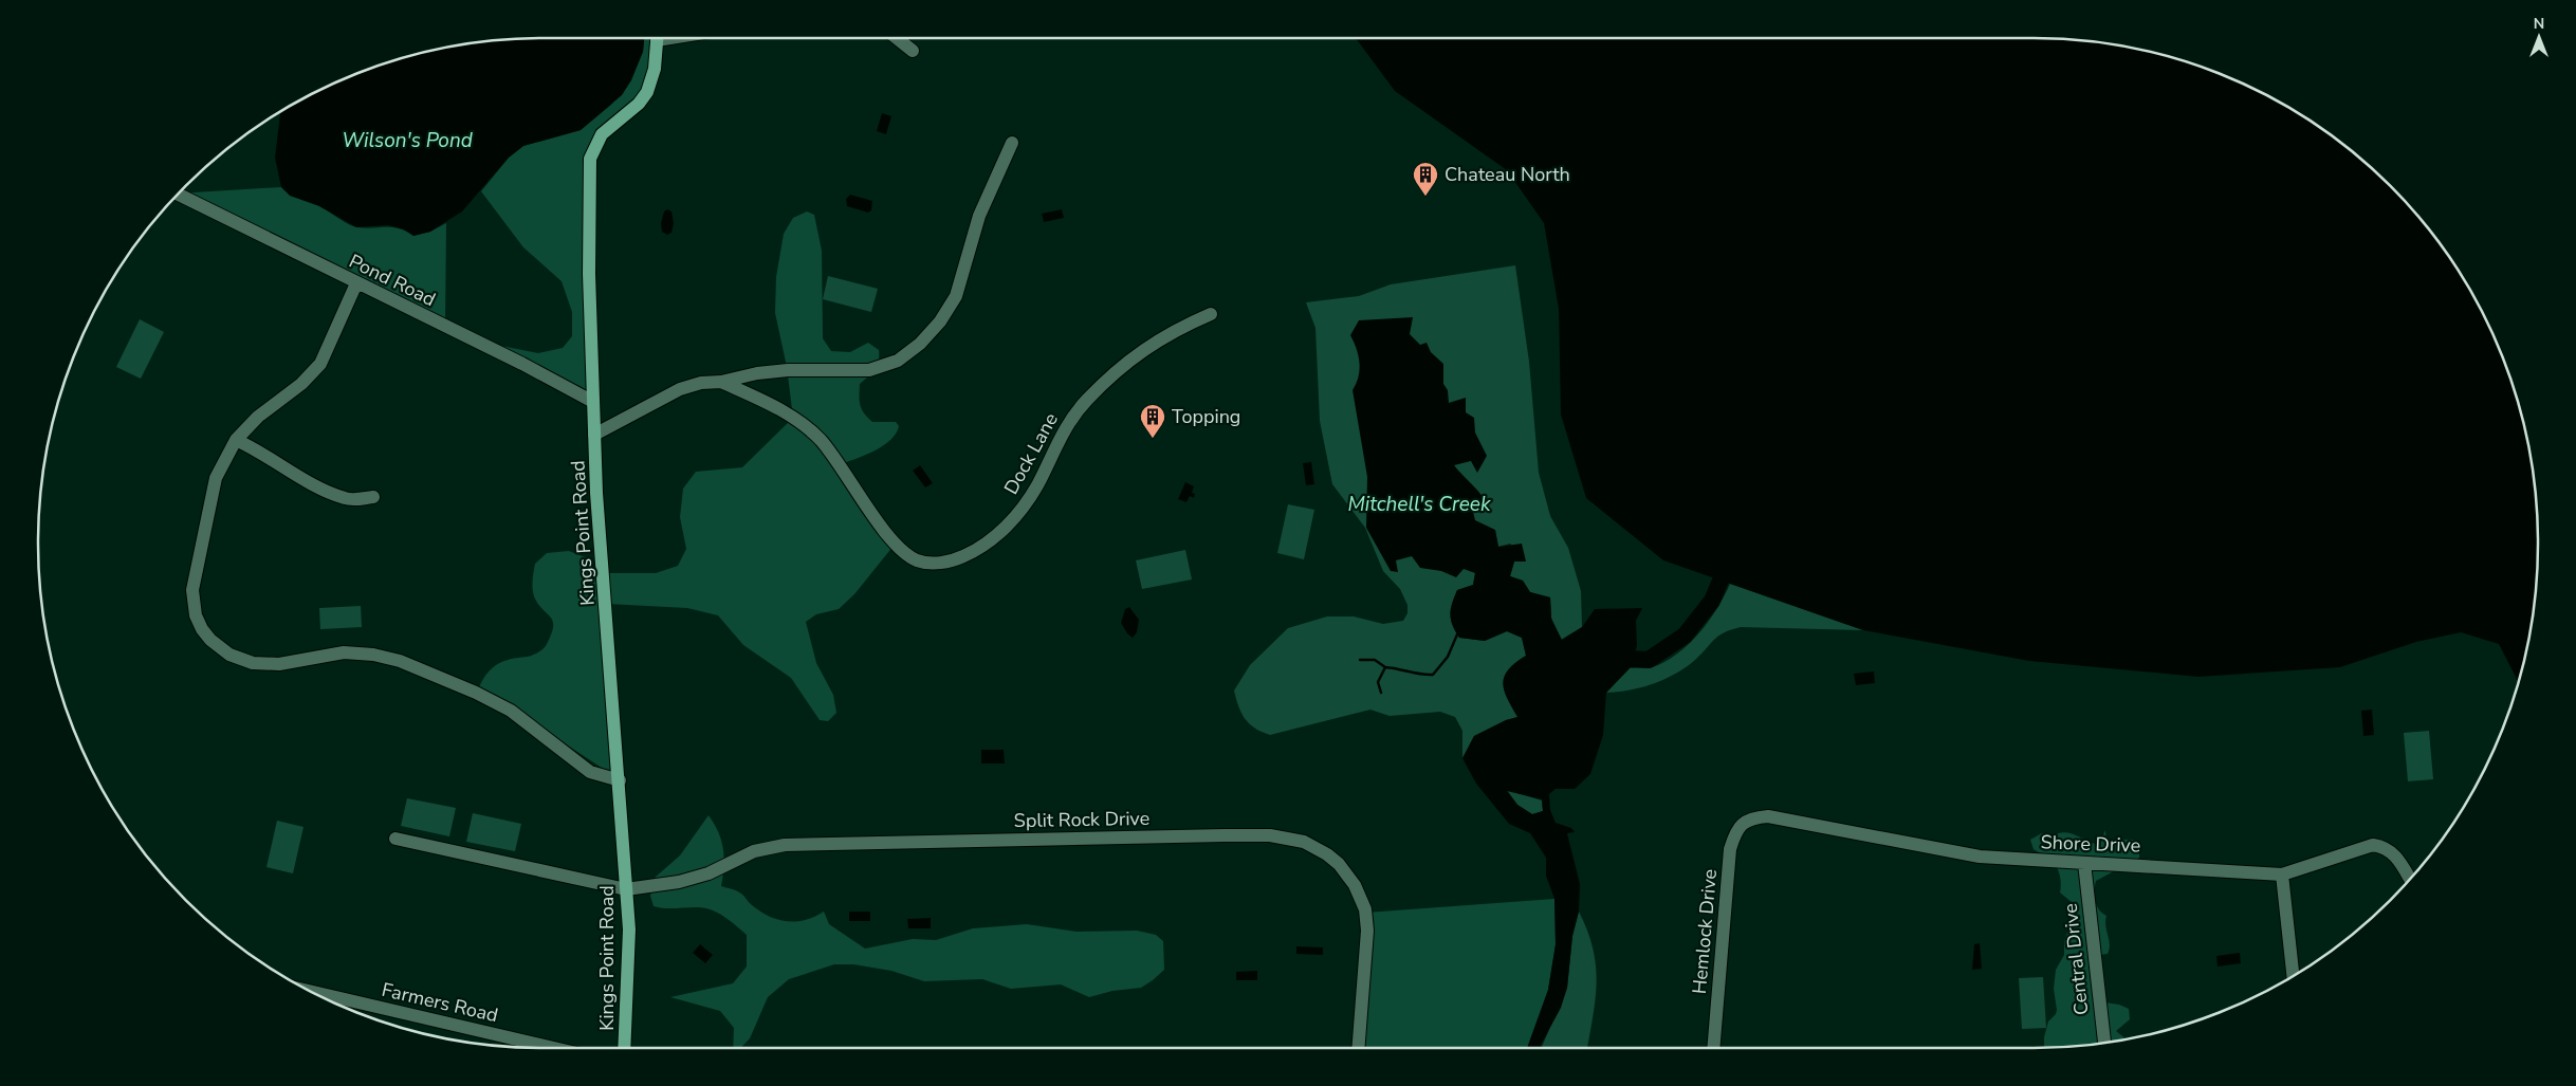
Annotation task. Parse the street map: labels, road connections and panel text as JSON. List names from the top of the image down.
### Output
{
  "streets": {
    "main road": ["Kings Point Road"],
    "street": [
      "Pond Road",
      "Dock Lane",
      "Split Rock Drive",
      "Shore Drive",
      "Hemlock Drive",
      "Central Drive",
      "Farmers Road"
    ]
  },
  "crossings": [
    ["Pond Road", "Kings Point Road"],
    ["Kings Point Road", "Split Rock Drive"],
    ["Shore Drive", "Hemlock Drive"],
    ["Shore Drive", "Central Drive"]
  ],
  "water": ["Wilson's Pond", "Mitchell's Creek"],
  "places": {
    "building": ["Chateau North", "Topping"]
  },
  "north": "top"
}
